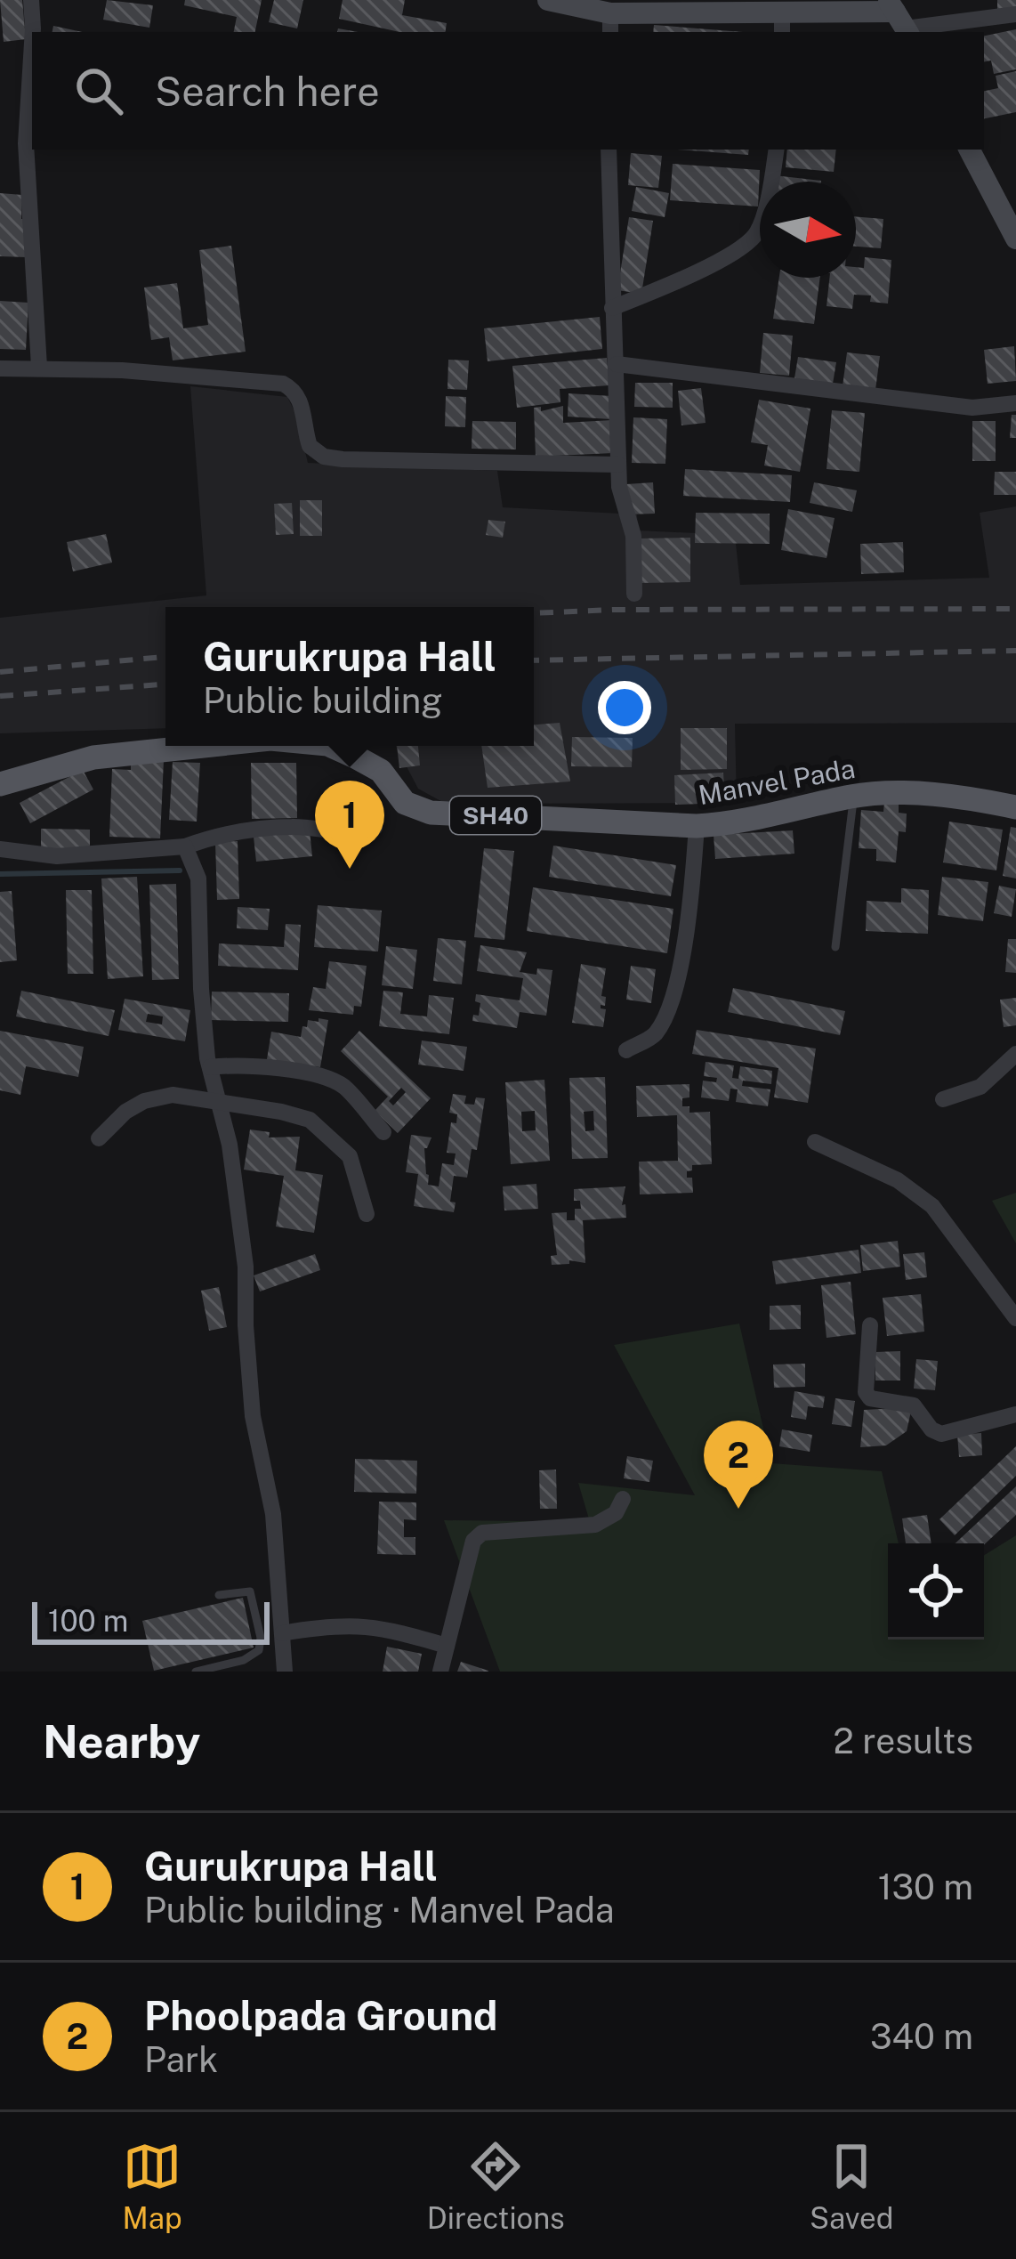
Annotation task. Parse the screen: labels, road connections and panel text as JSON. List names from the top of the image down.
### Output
{
  "streets": {
    "main road": ["Manvel Pada", "SH40"]
  },
  "scale_bar": "100 m",
  "north": "right",
  "page": {
    "search": "Search here",
    "popup": ["Gurukrupa Hall", "Public building"],
    "pins": ["1", "2"],
    "scale": "100 m",
    "heading": ["Nearby", "2 results"],
    "list": [
      {
        "mark": "1",
        "name": "Gurukrupa Hall",
        "note": "Public building · Manvel Pada",
        "value": "130 m"
      },
      {
        "mark": "2",
        "name": "Phoolpada Ground",
        "note": "Park",
        "value": "340 m"
      }
    ],
    "nav": ["Map", "Directions", "Saved"]
  }
}
